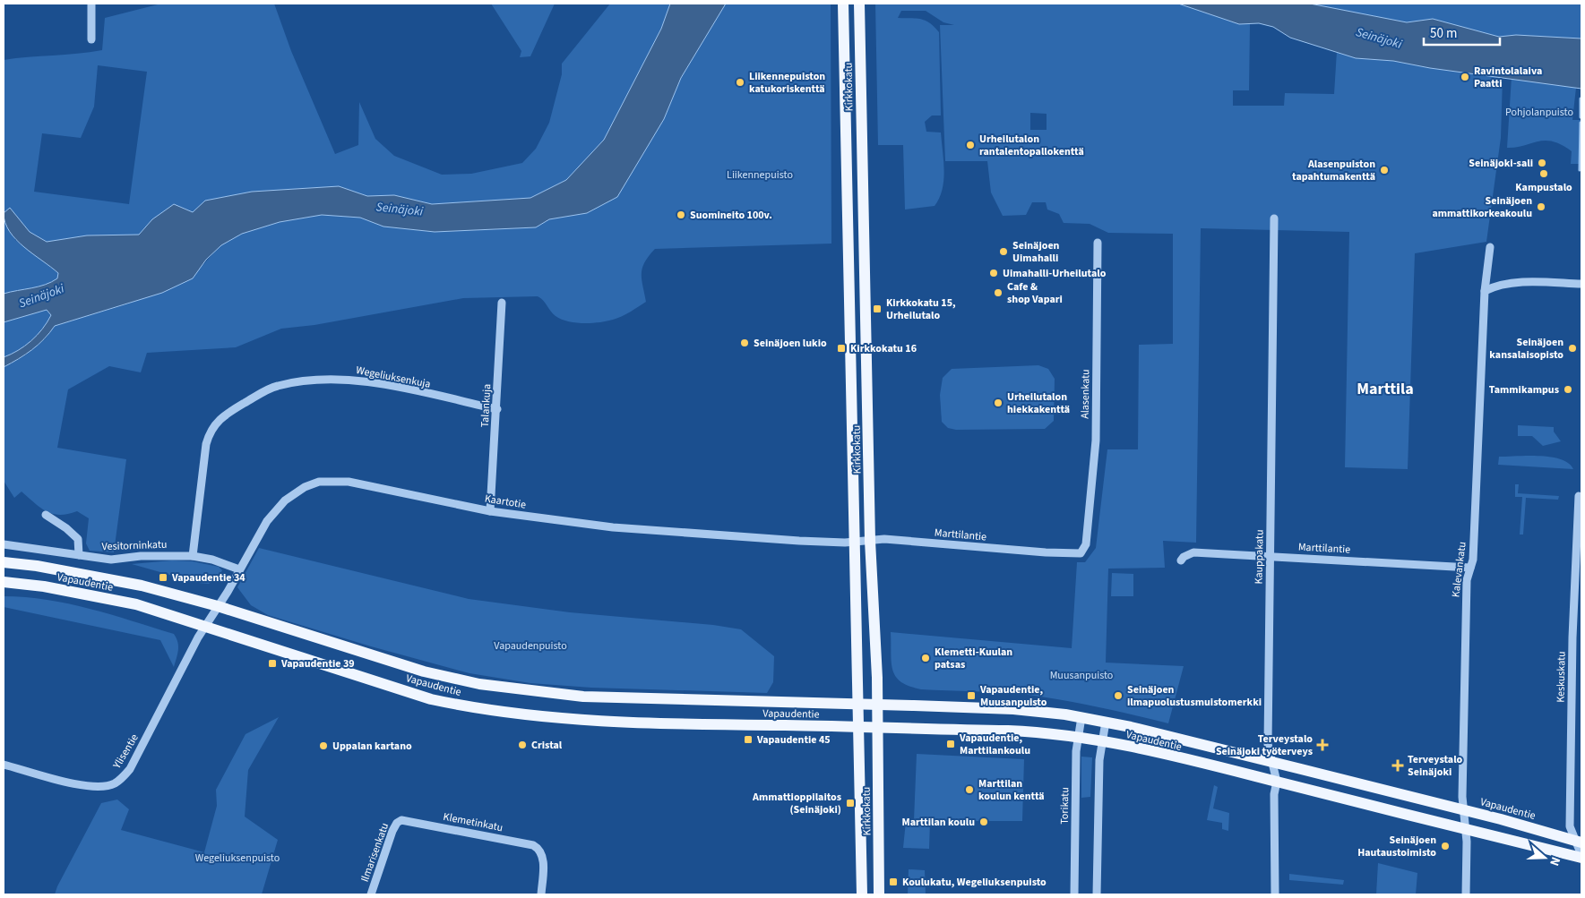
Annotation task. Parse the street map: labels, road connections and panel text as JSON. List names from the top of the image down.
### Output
{
  "streets": {
    "main road": ["Kirkkokatu", "Vapaudentie"],
    "street": [
      "Wegeliuksenkuja",
      "Alasenkatu",
      "Talankuja",
      "Kaartotie",
      "Marttilantie",
      "Vesitorninkatu",
      "Kauppakatu",
      "Kalevankatu",
      "Keskuskatu",
      "Ylisentie",
      "Torikatu",
      "Klemetinkatu",
      "Ilmarisenkatu"
    ]
  },
  "crossings": [
    ["Kirkkokatu", "Kaartotie"],
    ["Kirkkokatu", "Marttilantie"],
    ["Kirkkokatu", "Vapaudentie"],
    ["Wegeliuksenkuja", "Talankuja"],
    ["Wegeliuksenkuja", "Vesitorninkatu"],
    ["Alasenkatu", "Marttilantie"],
    ["Talankuja", "Kaartotie"],
    ["Kaartotie", "Marttilantie"],
    ["Kaartotie", "Vesitorninkatu"],
    ["Kaartotie", "Vapaudentie"],
    ["Kaartotie", "Ylisentie"],
    ["Marttilantie", "Kauppakatu"],
    ["Marttilantie", "Kalevankatu"],
    ["Kauppakatu", "Vapaudentie"],
    ["Kalevankatu", "Vapaudentie"],
    ["Vapaudentie", "Keskuskatu"],
    ["Vapaudentie", "Ylisentie"],
    ["Vapaudentie", "Torikatu"],
    ["Klemetinkatu", "Ilmarisenkatu"]
  ],
  "districts": ["Marttila"],
  "water": ["Seinäjoki"],
  "parks": [
    "Pohjolanpuisto",
    "Liikennepuisto",
    "Vapaudenpuisto",
    "Muusanpuisto",
    "Wegeliuksenpuisto"
  ],
  "places": {
    "other": [
      "Ravintolalaiva Paatti",
      "Liikennepuiston katukoriskenttä",
      "Urheilutalon rantalentopallokenttä",
      "Seinäjoki-sali",
      "Alasenpuiston tapahtumakenttä",
      "Kampustalo",
      "Seinäjoen ammattikorkeakoulu",
      "Suomineito 100v.",
      "Seinäjoen Uimahalli",
      "Uimahalli-Urheilutalo",
      "Cafe & shop Vapari",
      "Seinäjoen lukio",
      "Seinäjoen kansalaisopisto",
      "Tammikampus",
      "Urheilutalon hiekkakenttä",
      "Klemetti-Kuulan patsas",
      "Seinäjoen ilmapuolustusmuistomerkki",
      "Cristal",
      "Uppalan kartano",
      "Marttilan koulun kenttä",
      "Marttilan koulu",
      "Seinäjoen Hautaustoimisto"
    ],
    "transit": [
      "Kirkkokatu 15, Urheilutalo",
      "Kirkkokatu 16",
      "Vapaudentie 34",
      "Vapaudentie 39",
      "Vapaudentie, Muusanpuisto",
      "Vapaudentie 45",
      "Vapaudentie, Marttilankoulu",
      "Ammattioppilaitos (Seinäjoki)",
      "Koulukatu, Wegeliuksenpuisto"
    ],
    "health": ["Terveystalo Seinäjoki työterveys", "Terveystalo Seinäjoki"]
  },
  "scale_bar": "50 m",
  "north": "right"
}
